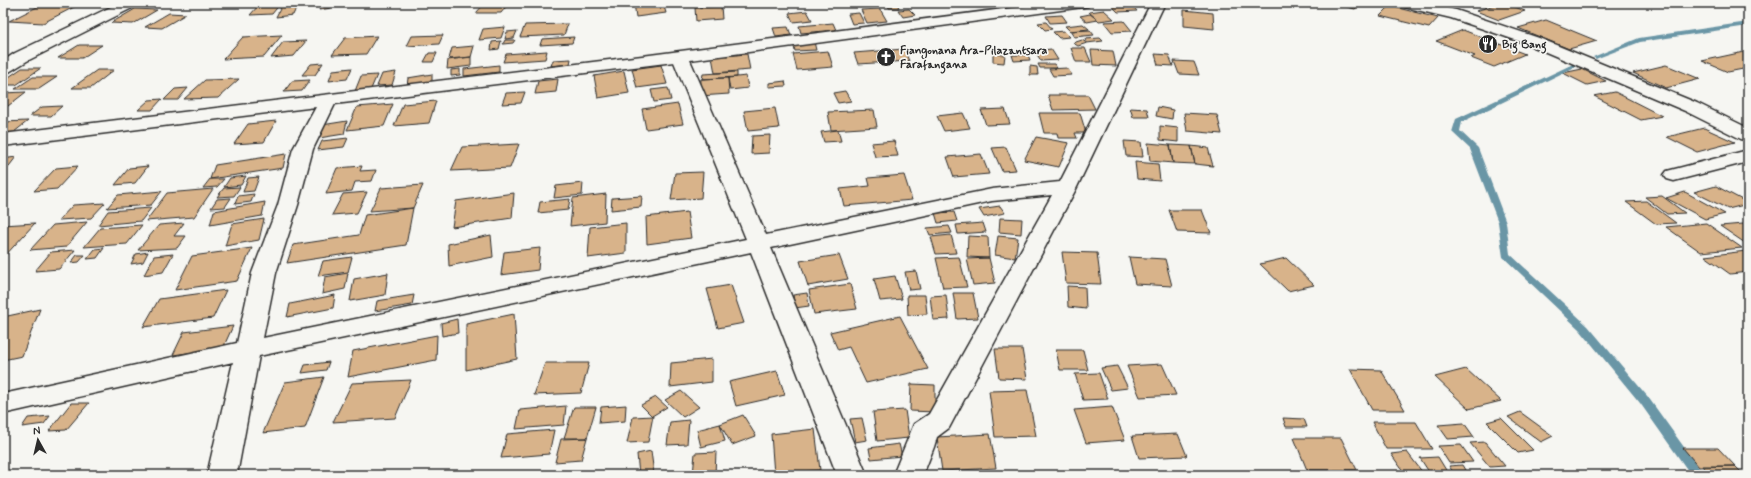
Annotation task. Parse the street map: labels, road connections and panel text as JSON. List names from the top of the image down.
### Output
{
  "places": {
    "restaurant": ["Big Bang"],
    "church": ["Fiangonana Ara-Pilazantsara Farafangana"]
  },
  "north": "top"
}
